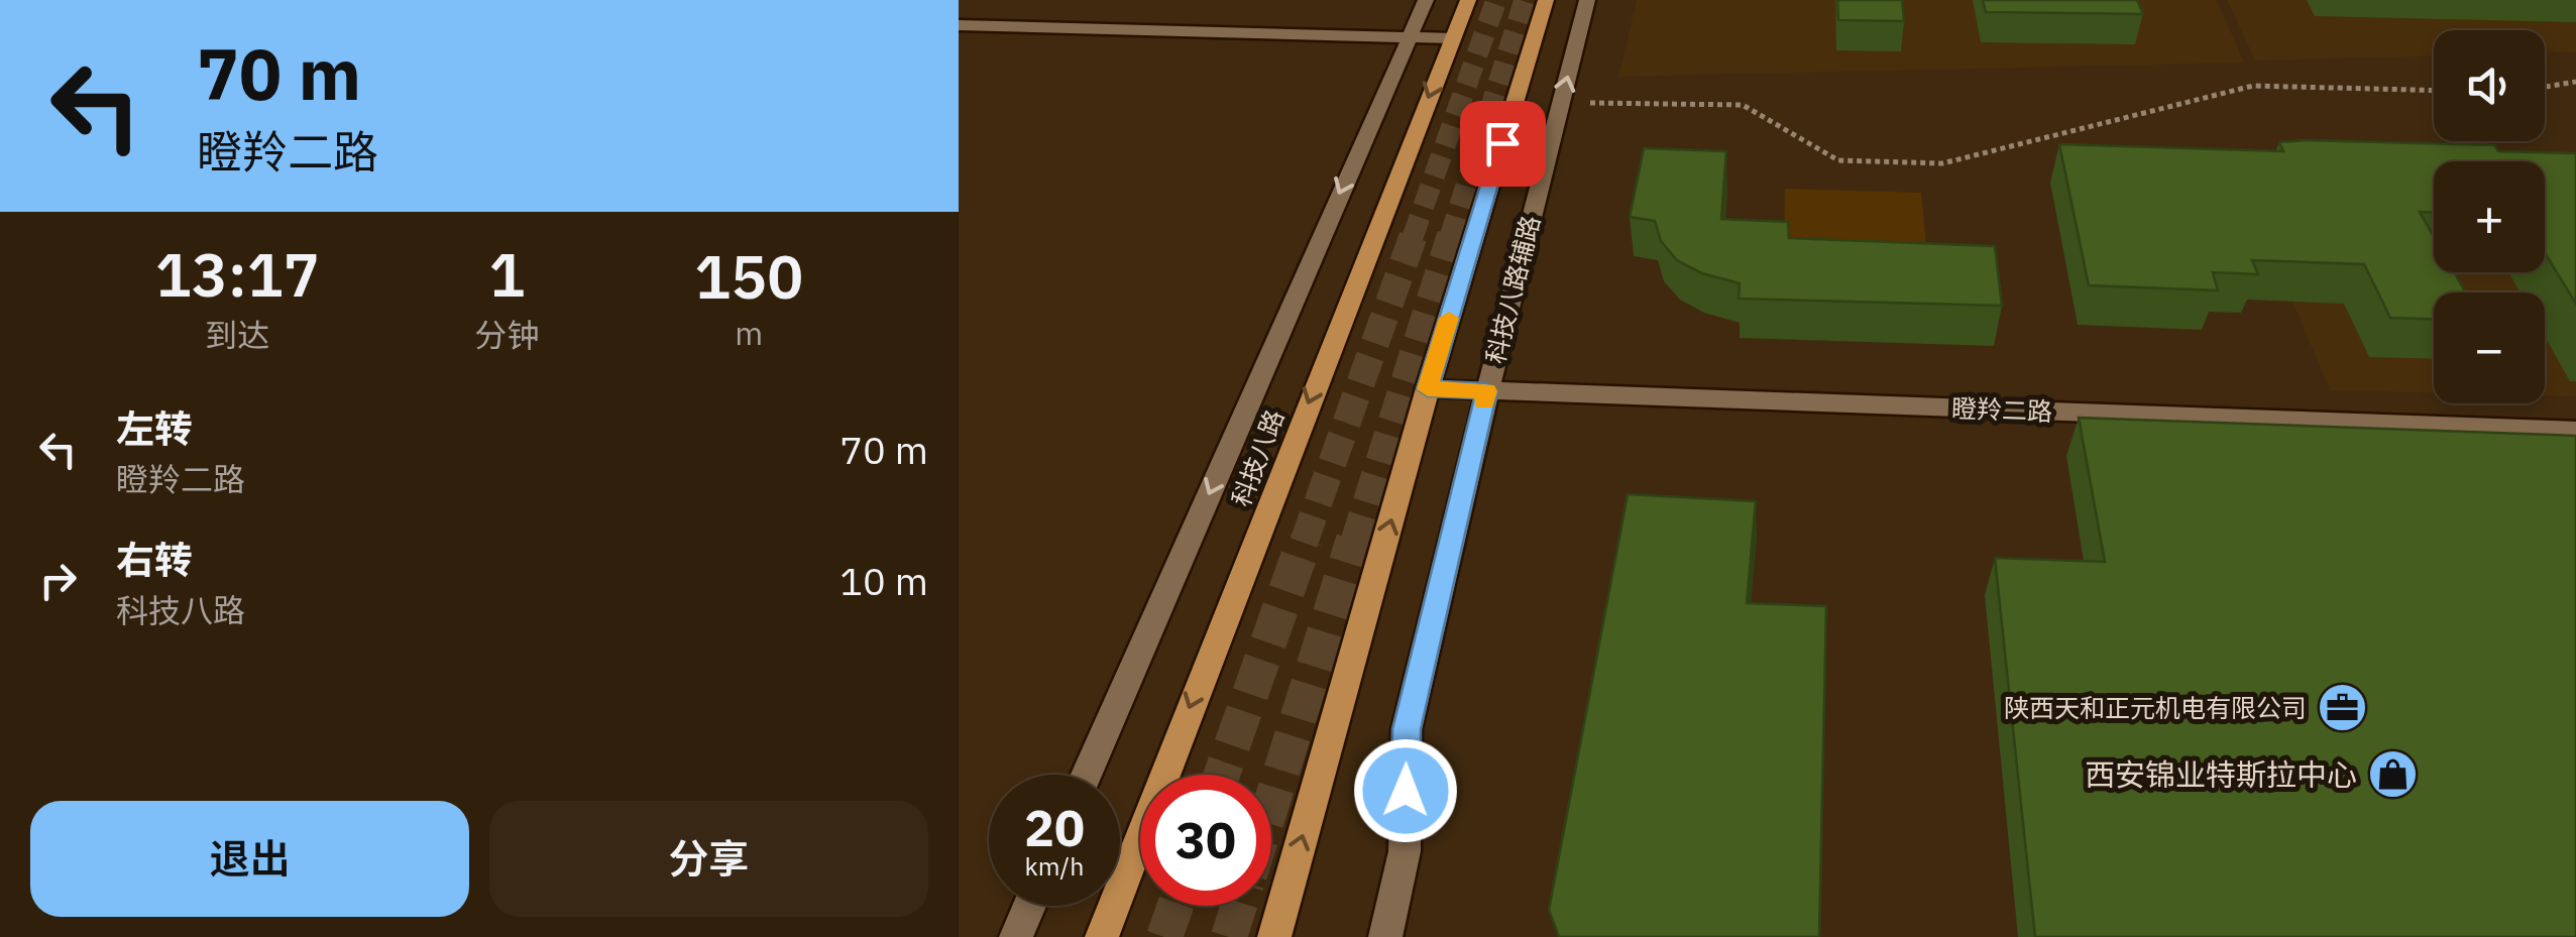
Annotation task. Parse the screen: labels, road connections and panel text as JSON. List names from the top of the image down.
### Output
{
  "streets": {
    "main road": ["科技八路"],
    "street": ["科技八路辅路", "瞪羚二路"]
  },
  "crossings": [
    ["科技八路辅路", "瞪羚二路"]
  ],
  "places": {
    "office": ["陕西天和正元机电有限公司"],
    "shop": ["西安锦业特斯拉中心"]
  },
  "page": {
    "turn": ["70 m", "瞪羚二路"],
    "map_buttons": ["+", "−"],
    "eta": [
      "13:17",
      "到达",
      "1",
      "分钟",
      "150",
      "m"
    ],
    "list": [
      {
        "name": "左转",
        "note": "瞪羚二路",
        "value": "70 m"
      },
      {
        "name": "右转",
        "note": "科技八路",
        "value": "10 m"
      }
    ],
    "speed": "20 km/h",
    "limit": "30",
    "buttons": ["退出", "分享"]
  }
}
